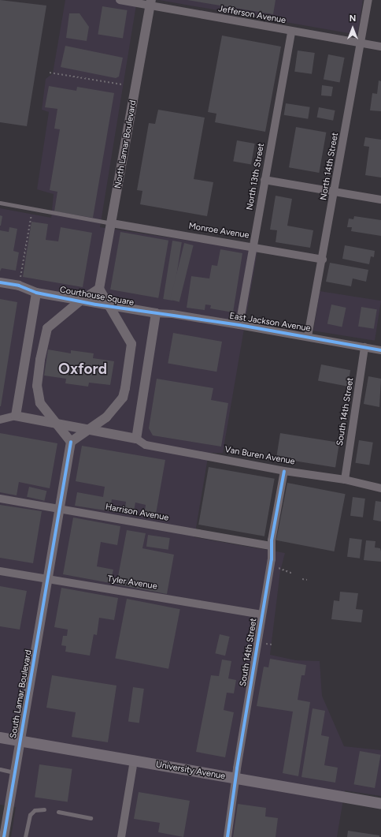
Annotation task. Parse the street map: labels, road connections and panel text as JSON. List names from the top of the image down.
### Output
{
  "streets": {
    "main road": ["University Avenue"],
    "street": [
      "Jefferson Avenue",
      "North Lamar Boulevard",
      "North 14th Street",
      "North 13th Street",
      "Monroe Avenue",
      "Courthouse Square",
      "East Jackson Avenue",
      "South 14th Street",
      "Van Buren Avenue",
      "Harrison Avenue",
      "Tyler Avenue",
      "South Lamar Boulevard"
    ]
  },
  "crossings": [
    ["Jefferson Avenue", "North Lamar Boulevard"],
    ["Jefferson Avenue", "North 14th Street"],
    ["Jefferson Avenue", "North 13th Street"],
    ["North Lamar Boulevard", "Monroe Avenue"],
    ["North 14th Street", "Monroe Avenue"],
    ["North 14th Street", "East Jackson Avenue"],
    ["North 13th Street", "Monroe Avenue"],
    ["North 13th Street", "East Jackson Avenue"],
    ["Courthouse Square", "East Jackson Avenue"],
    ["Courthouse Square", "South Lamar Boulevard"],
    ["East Jackson Avenue", "South 14th Street"],
    ["South 14th Street", "Van Buren Avenue"],
    ["South 14th Street", "Harrison Avenue"],
    ["South 14th Street", "Tyler Avenue"],
    ["South 14th Street", "University Avenue"],
    ["Harrison Avenue", "South Lamar Boulevard"],
    ["Tyler Avenue", "South Lamar Boulevard"],
    ["South Lamar Boulevard", "University Avenue"]
  ],
  "districts": ["Oxford"],
  "north": "top"
}
